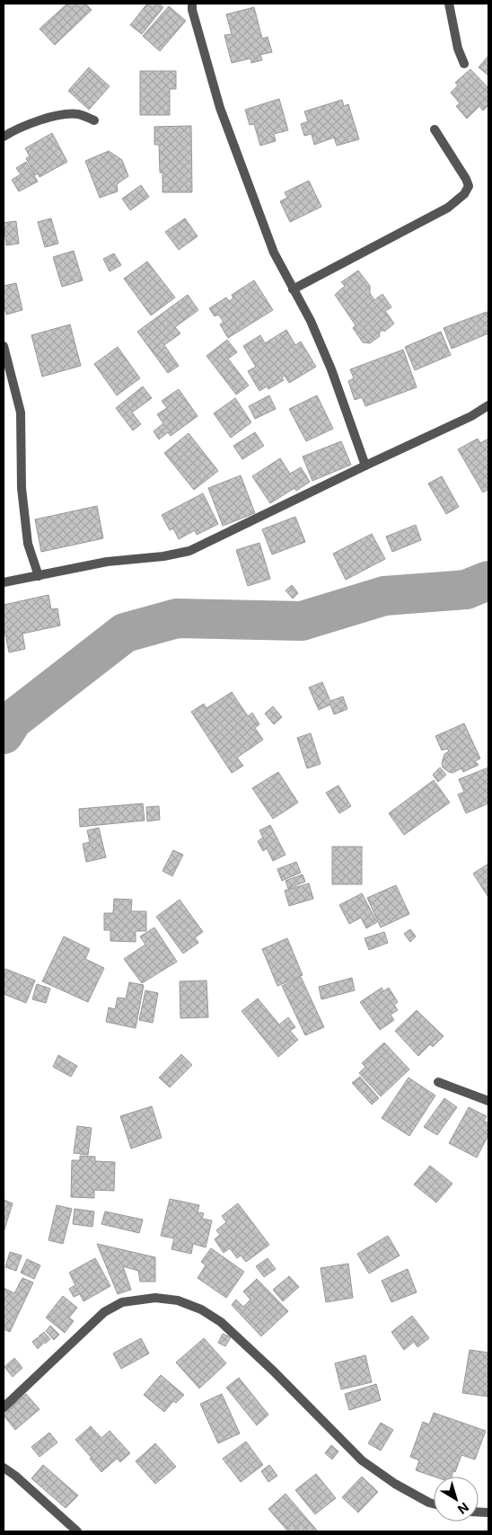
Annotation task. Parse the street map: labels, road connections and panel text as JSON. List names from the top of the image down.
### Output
{
  "north": "bottom right"
}
